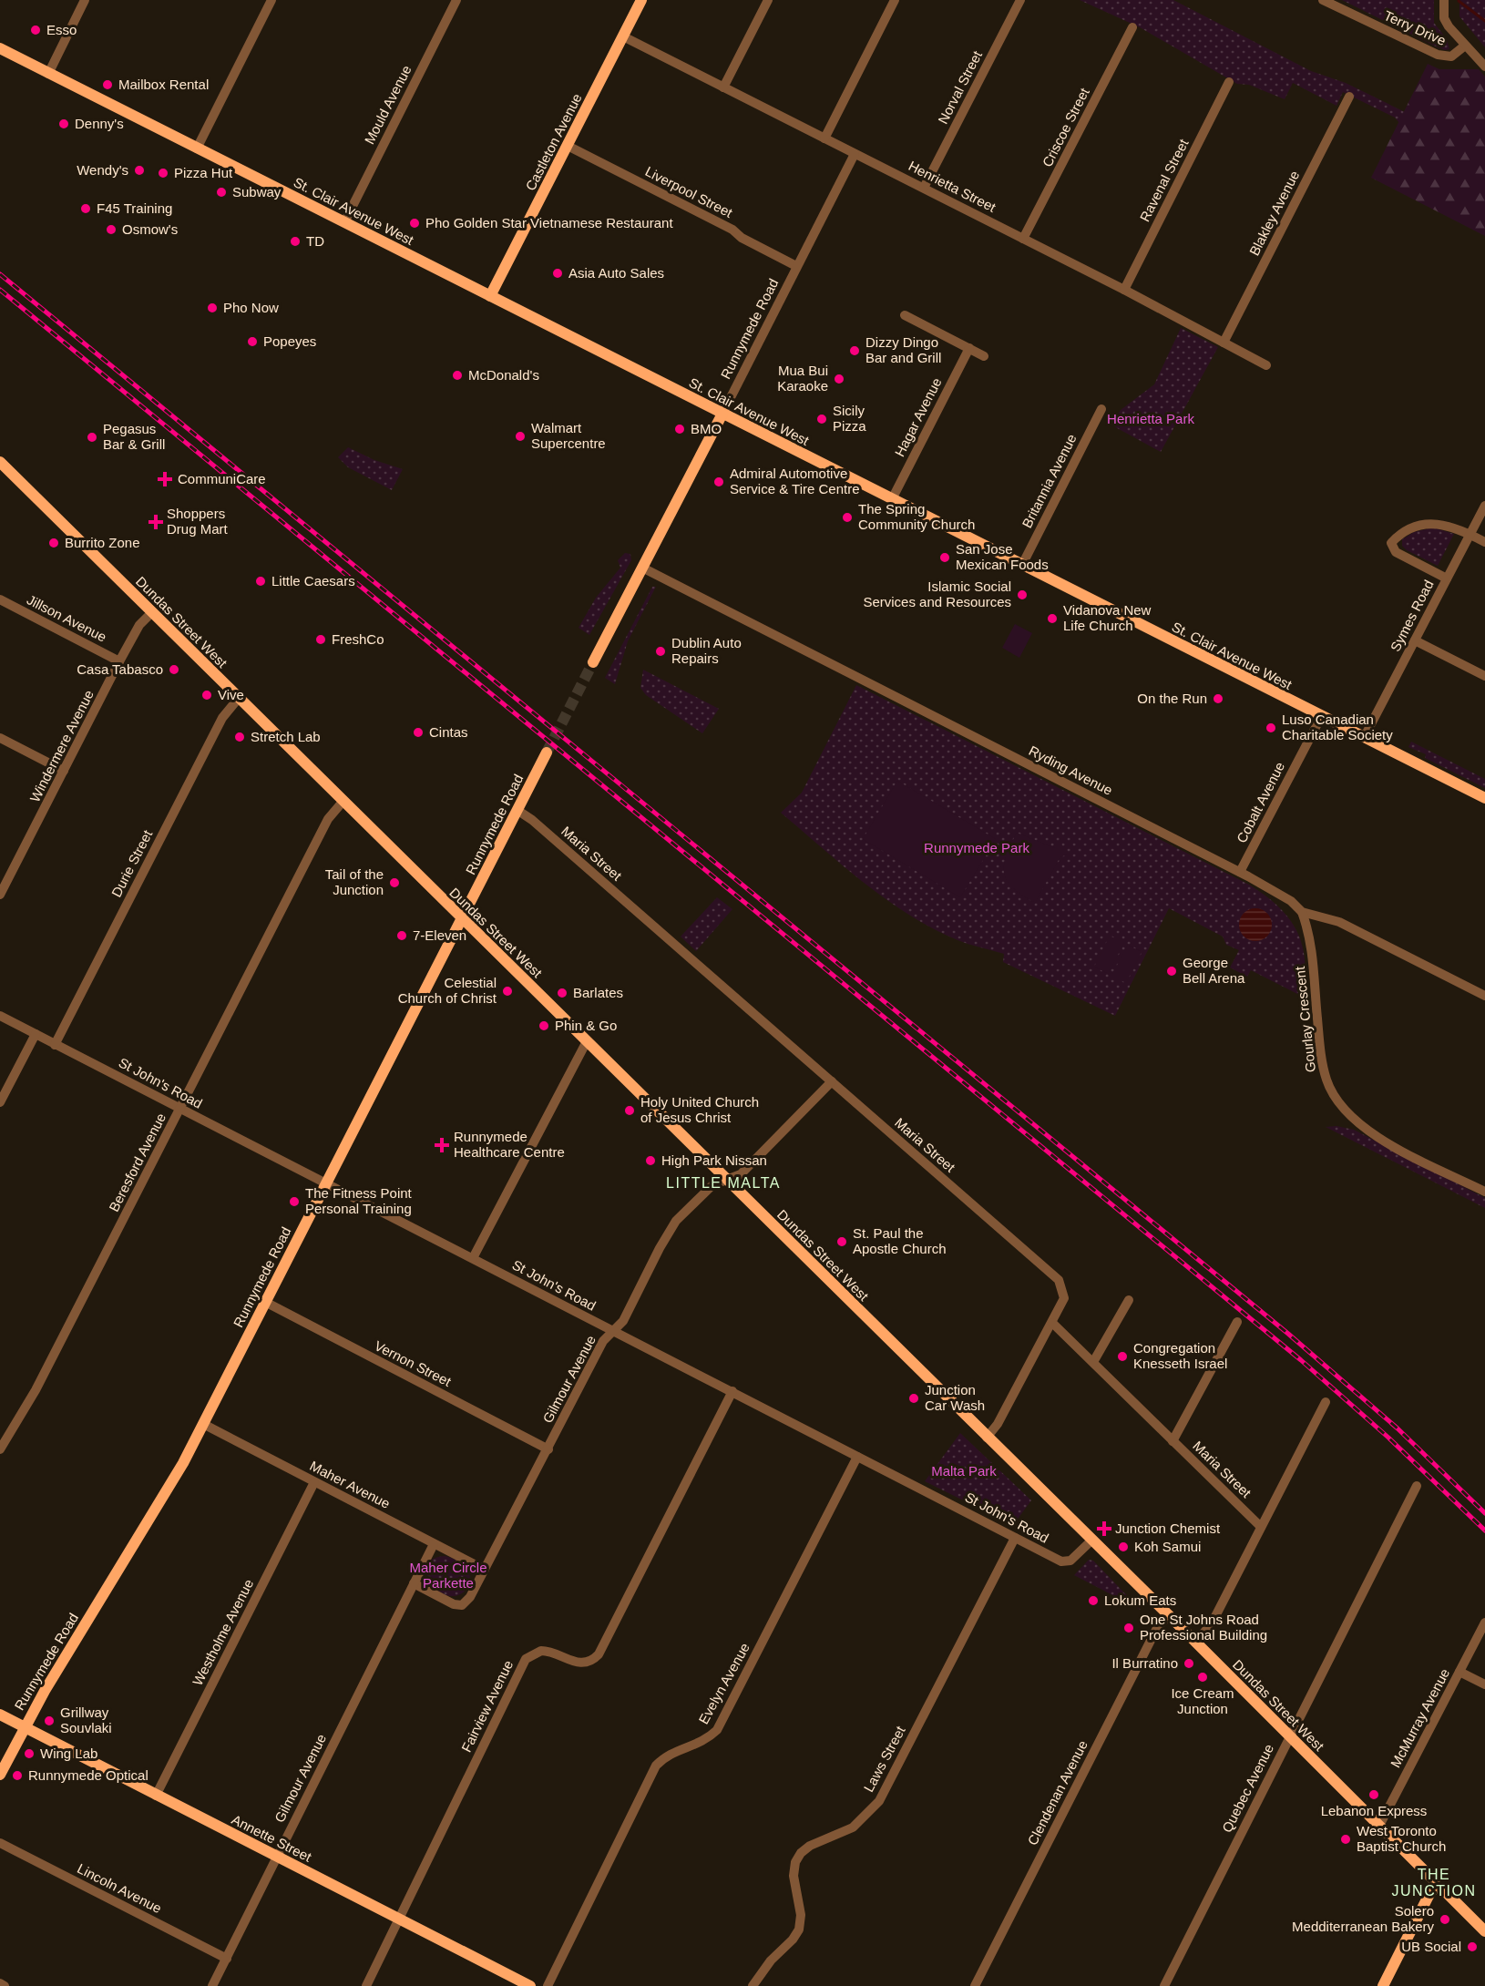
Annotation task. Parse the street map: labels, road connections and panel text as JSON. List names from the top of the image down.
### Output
{
  "streets": {
    "main road": [
      "Castleton Avenue",
      "St. Clair Avenue West",
      "Runnymede Road",
      "Dundas Street West",
      "Annette Street"
    ],
    "street": [
      "Terry Drive",
      "Norval Street",
      "Mould Avenue",
      "Criscoe Street",
      "Ravenal Street",
      "Henrietta Street",
      "Liverpool Street",
      "Blakley Avenue",
      "Hagar Avenue",
      "Britannia Avenue",
      "Symes Road",
      "Jillson Avenue",
      "Windermere Avenue",
      "Ryding Avenue",
      "Cobalt Avenue",
      "Maria Street",
      "Durie Street",
      "Gourlay Crescent",
      "St John's Road",
      "Beresford Avenue",
      "Vernon Street",
      "Gilmour Avenue",
      "Maher Avenue",
      "Westholme Avenue",
      "Evelyn Avenue",
      "Fairview Avenue",
      "McMurray Avenue",
      "Laws Street",
      "Quebec Avenue",
      "Clendenan Avenue",
      "Lincoln Avenue"
    ]
  },
  "crossings": [
    ["Norval Street", "Henrietta Street"],
    ["Mould Avenue", "St. Clair Avenue West"],
    ["Criscoe Street", "Henrietta Street"],
    ["Castleton Avenue", "Henrietta Street"],
    ["Castleton Avenue", "Liverpool Street"],
    ["Castleton Avenue", "St. Clair Avenue West"],
    ["Ravenal Street", "Henrietta Street"],
    ["Henrietta Street", "Blakley Avenue"],
    ["Henrietta Street", "Runnymede Road"],
    ["Liverpool Street", "Runnymede Road"],
    ["St. Clair Avenue West", "Runnymede Road"],
    ["St. Clair Avenue West", "Hagar Avenue"],
    ["St. Clair Avenue West", "Britannia Avenue"],
    ["St. Clair Avenue West", "Symes Road"],
    ["St. Clair Avenue West", "Cobalt Avenue"],
    ["Runnymede Road", "Dundas Street West"],
    ["Runnymede Road", "Ryding Avenue"],
    ["Runnymede Road", "Maria Street"],
    ["Runnymede Road", "St John's Road"],
    ["Runnymede Road", "Vernon Street"],
    ["Runnymede Road", "Maher Avenue"],
    ["Runnymede Road", "Annette Street"],
    ["Jillson Avenue", "Windermere Avenue"],
    ["Dundas Street West", "Windermere Avenue"],
    ["Dundas Street West", "Durie Street"],
    ["Dundas Street West", "St John's Road"],
    ["Dundas Street West", "Beresford Avenue"],
    ["Dundas Street West", "Gilmour Avenue"],
    ["Dundas Street West", "McMurray Avenue"],
    ["Dundas Street West", "Quebec Avenue"],
    ["Dundas Street West", "Clendenan Avenue"],
    ["Ryding Avenue", "Cobalt Avenue"],
    ["Ryding Avenue", "Gourlay Crescent"],
    ["Maria Street", "Gilmour Avenue"],
    ["Durie Street", "St John's Road"],
    ["St John's Road", "Beresford Avenue"],
    ["St John's Road", "Gilmour Avenue"],
    ["St John's Road", "Evelyn Avenue"],
    ["St John's Road", "Fairview Avenue"],
    ["St John's Road", "Laws Street"],
    ["Vernon Street", "Gilmour Avenue"],
    ["Gilmour Avenue", "Maher Avenue"],
    ["Gilmour Avenue", "Annette Street"],
    ["Gilmour Avenue", "Lincoln Avenue"],
    ["Maher Avenue", "Westholme Avenue"],
    ["Westholme Avenue", "Annette Street"],
    ["Fairview Avenue", "Annette Street"]
  ],
  "districts": ["LITTLE MALTA", "THE JUNCTION"],
  "parks": [
    "Henrietta Park",
    "Runnymede Park",
    "Malta Park",
    "Maher Circle Parkette"
  ],
  "places": {
    "other": [
      "Esso",
      "Mailbox Rental",
      "Denny's",
      "Wendy's",
      "Pizza Hut",
      "Subway",
      "F45 Training",
      "Pho Golden Star Vietnamese Restaurant",
      "Osmow's",
      "TD",
      "Asia Auto Sales",
      "Pho Now",
      "Popeyes",
      "Dizzy Dingo Bar and Grill",
      "McDonald's",
      "Mua Bui Karaoke",
      "Sicily Pizza",
      "BMO",
      "Walmart Supercentre",
      "Pegasus Bar & Grill",
      "Admiral Automotive Service & Tire Centre",
      "The Spring Community Church",
      "Burrito Zone",
      "San Jose Mexican Foods",
      "Little Caesars",
      "Islamic Social Services and Resources",
      "Vidanova New Life Church",
      "FreshCo",
      "Dublin Auto Repairs",
      "Casa Tabasco",
      "Vive",
      "On the Run",
      "Luso Canadian Charitable Society",
      "Cintas",
      "Stretch Lab",
      "Tail of the Junction",
      "7-Eleven",
      "George Bell Arena",
      "Celestial Church of Christ",
      "Barlates",
      "Phin & Go",
      "Holy United Church of Jesus Christ",
      "High Park Nissan",
      "The Fitness Point Personal Training",
      "St. Paul the Apostle Church",
      "Congregation Knesseth Israel",
      "Junction Car Wash",
      "Koh Samui",
      "Lokum Eats",
      "One St Johns Road Professional Building",
      "Il Burratino",
      "Ice Cream Junction",
      "Grillway Souvlaki",
      "Wing Lab",
      "Runnymede Optical",
      "Lebanon Express",
      "West Toronto Baptist Church",
      "Solero Medditerranean Bakery",
      "UB Social"
    ],
    "health": [
      "CommuniCare",
      "Shoppers Drug Mart",
      "Runnymede Healthcare Centre",
      "Junction Chemist"
    ]
  }
}
